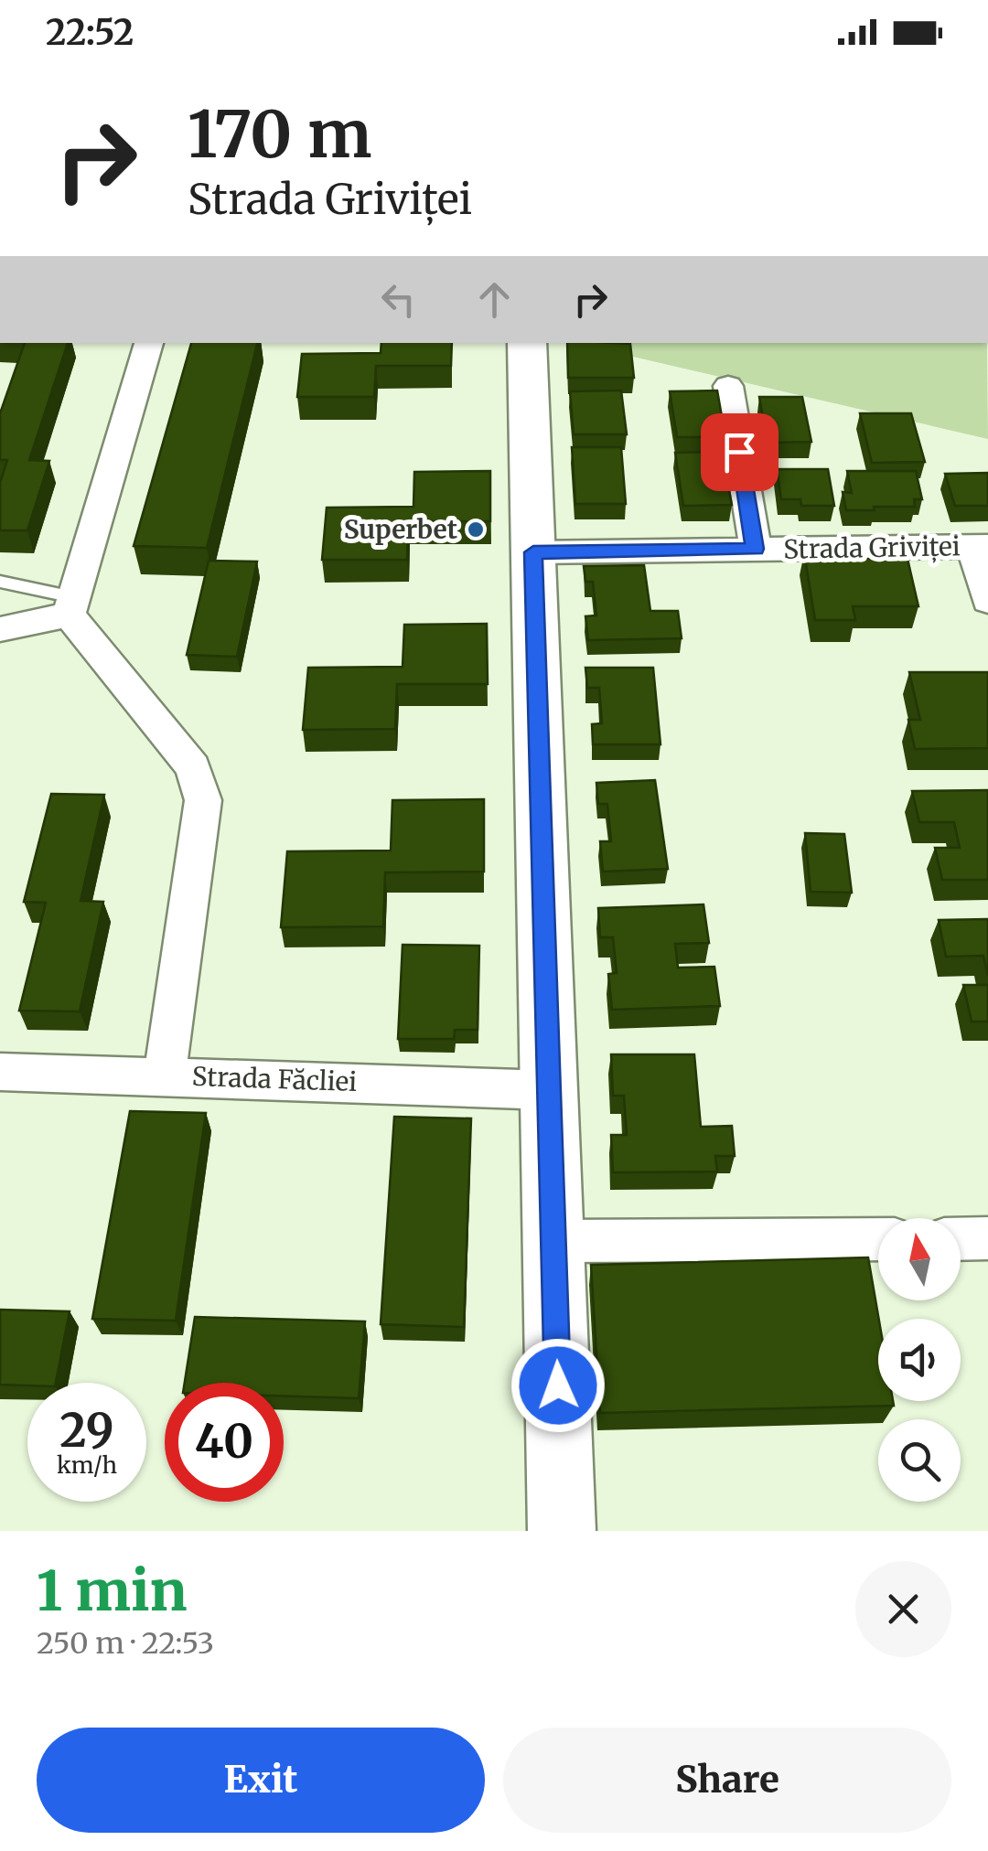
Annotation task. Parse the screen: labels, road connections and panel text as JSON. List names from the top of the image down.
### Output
{
  "streets": {
    "street": ["Strada Griviței", "Strada Făcliei"]
  },
  "places": ["Superbet"],
  "north": "top",
  "page": {
    "status": "22:52",
    "turn": ["170 m", "Strada Griviței"],
    "speed": "29 km/h",
    "limit": "40",
    "heading": ["1 min", "250 m · 22:53"],
    "buttons": ["Exit", "Share"]
  }
}
